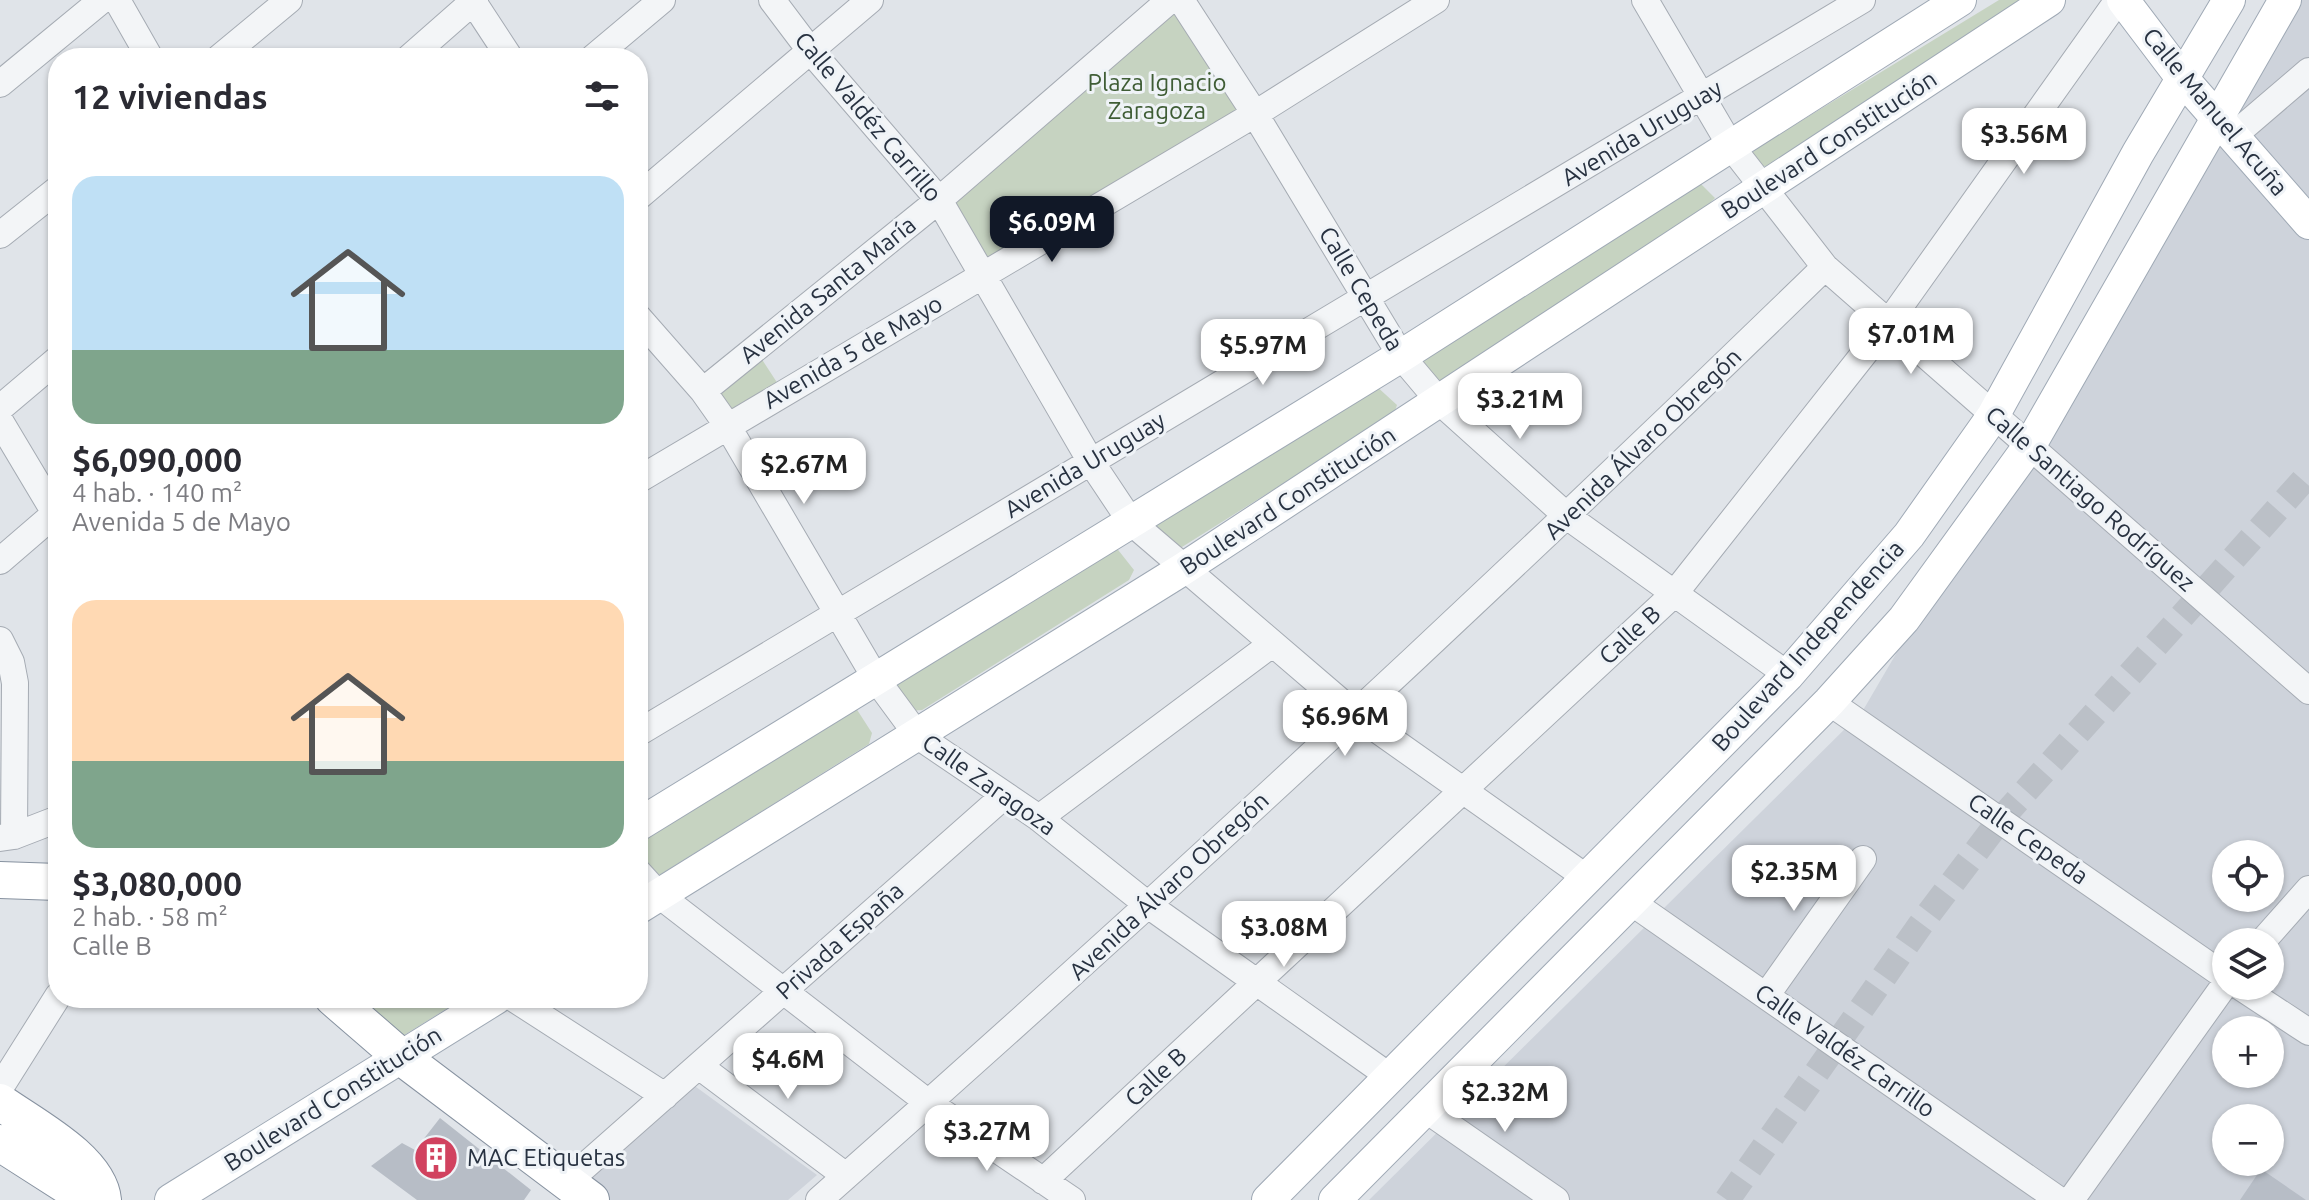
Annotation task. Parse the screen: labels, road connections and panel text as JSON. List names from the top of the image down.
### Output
{
  "streets": {
    "main road": ["Calle Manuel Acuña", "Boulevard Constitución", "Boulevard Independencia"],
    "street": [
      "Calle Valdéz Carrillo",
      "Avenida Uruguay",
      "Calle Cepeda",
      "Avenida Santa María",
      "Avenida 5 de Mayo",
      "Avenida Álvaro Obregón",
      "Calle Santiago Rodríguez",
      "Calle B",
      "Calle Zaragoza",
      "Privada España"
    ]
  },
  "crossings": [
    ["Calle Manuel Acuña", "Calle B"],
    ["Calle Manuel Acuña", "Boulevard Independencia"],
    ["Calle Valdéz Carrillo", "Avenida Uruguay"],
    ["Calle Valdéz Carrillo", "Boulevard Constitución"],
    ["Calle Valdéz Carrillo", "Avenida Santa María"],
    ["Calle Valdéz Carrillo", "Avenida 5 de Mayo"],
    ["Calle Valdéz Carrillo", "Avenida Álvaro Obregón"],
    ["Calle Valdéz Carrillo", "Calle B"],
    ["Calle Valdéz Carrillo", "Boulevard Independencia"],
    ["Avenida Uruguay", "Calle Cepeda"],
    ["Avenida Uruguay", "Calle Santiago Rodríguez"],
    ["Avenida Uruguay", "Calle Zaragoza"],
    ["Boulevard Constitución", "Calle Cepeda"],
    ["Boulevard Constitución", "Calle Santiago Rodríguez"],
    ["Boulevard Constitución", "Calle Zaragoza"],
    ["Calle Cepeda", "Avenida 5 de Mayo"],
    ["Calle Cepeda", "Avenida Álvaro Obregón"],
    ["Calle Cepeda", "Calle B"],
    ["Calle Cepeda", "Boulevard Independencia"],
    ["Avenida Santa María", "Calle Zaragoza"],
    ["Avenida 5 de Mayo", "Calle Zaragoza"],
    ["Avenida Álvaro Obregón", "Calle Santiago Rodríguez"],
    ["Avenida Álvaro Obregón", "Calle Zaragoza"],
    ["Calle Santiago Rodríguez", "Calle B"],
    ["Calle Santiago Rodríguez", "Boulevard Independencia"],
    ["Calle B", "Calle Zaragoza"],
    ["Boulevard Independencia", "Calle Zaragoza"],
    ["Calle Zaragoza", "Privada España"]
  ],
  "parks": ["Plaza Ignacio Zaragoza"],
  "places": {
    "building": ["MAC Etiquetas"]
  },
  "page": {
    "heading": "12 viviendas",
    "price": [
      "$3.56M",
      "$6.09M",
      "$7.01M",
      "$5.97M",
      "$3.21M",
      "$2.67M",
      "$6.96M",
      "$2.35M",
      "$3.08M",
      "$4.6M",
      "$2.32M",
      "$3.27M"
    ],
    "list": [
      {
        "name": "$6,090,000",
        "note": "4 hab. · 140 m² · Avenida 5 de Mayo"
      },
      {
        "name": "$3,080,000",
        "note": "2 hab. · 58 m² · Calle B"
      }
    ],
    "map_buttons": ["+", "−"]
  }
}
